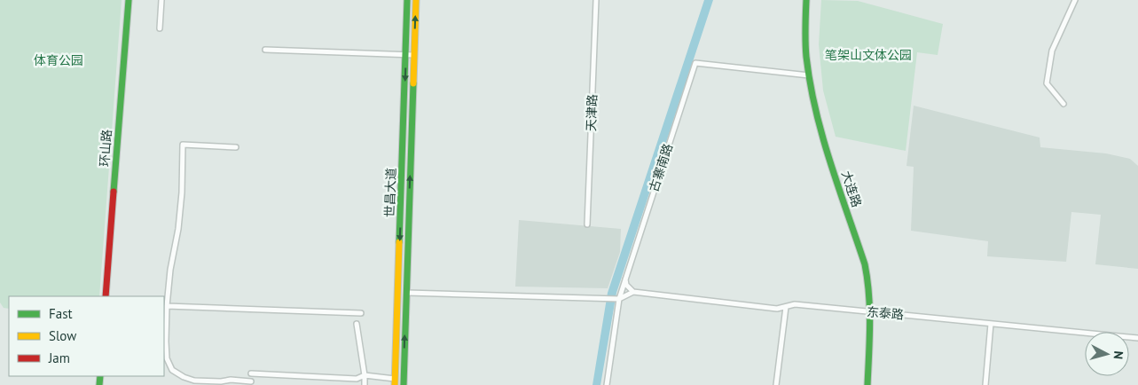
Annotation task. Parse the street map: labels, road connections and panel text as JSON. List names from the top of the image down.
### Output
{
  "streets": {
    "main road": ["环山路", "大连路", "世昌大道"],
    "street": ["天津路", "古寨南路", "东泰路"]
  },
  "crossings": [
    ["古寨南路", "大连路"],
    ["大连路", "东泰路"]
  ],
  "parks": ["笔架山文体公园", "体育公园"],
  "legend": ["Fast", "Slow", "Jam"],
  "north": "right"
}
